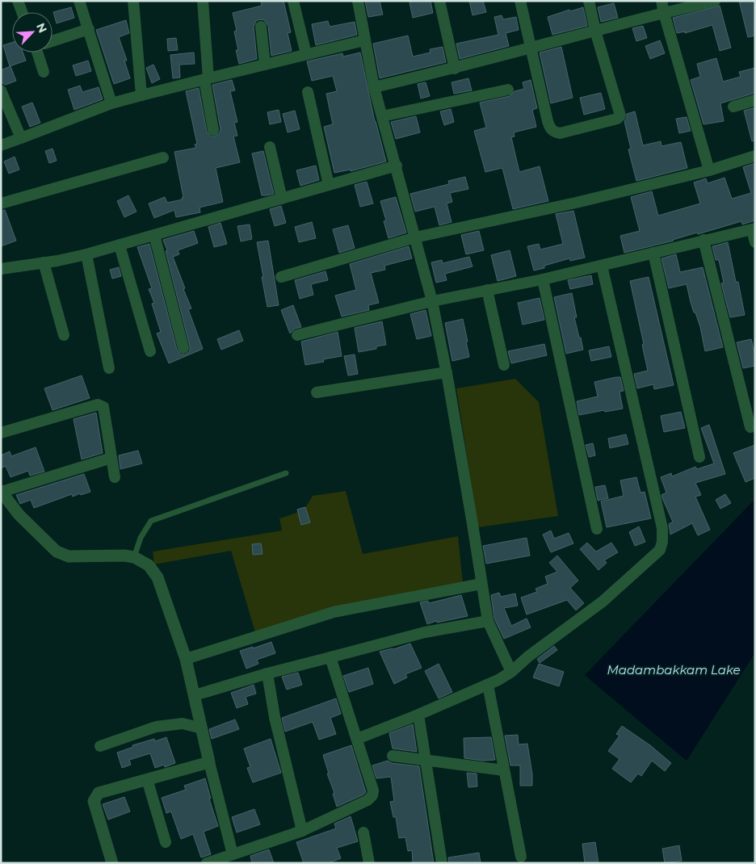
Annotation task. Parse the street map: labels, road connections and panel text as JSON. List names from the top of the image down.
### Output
{
  "water": ["Madambakkam Lake"],
  "north": "top right"
}
